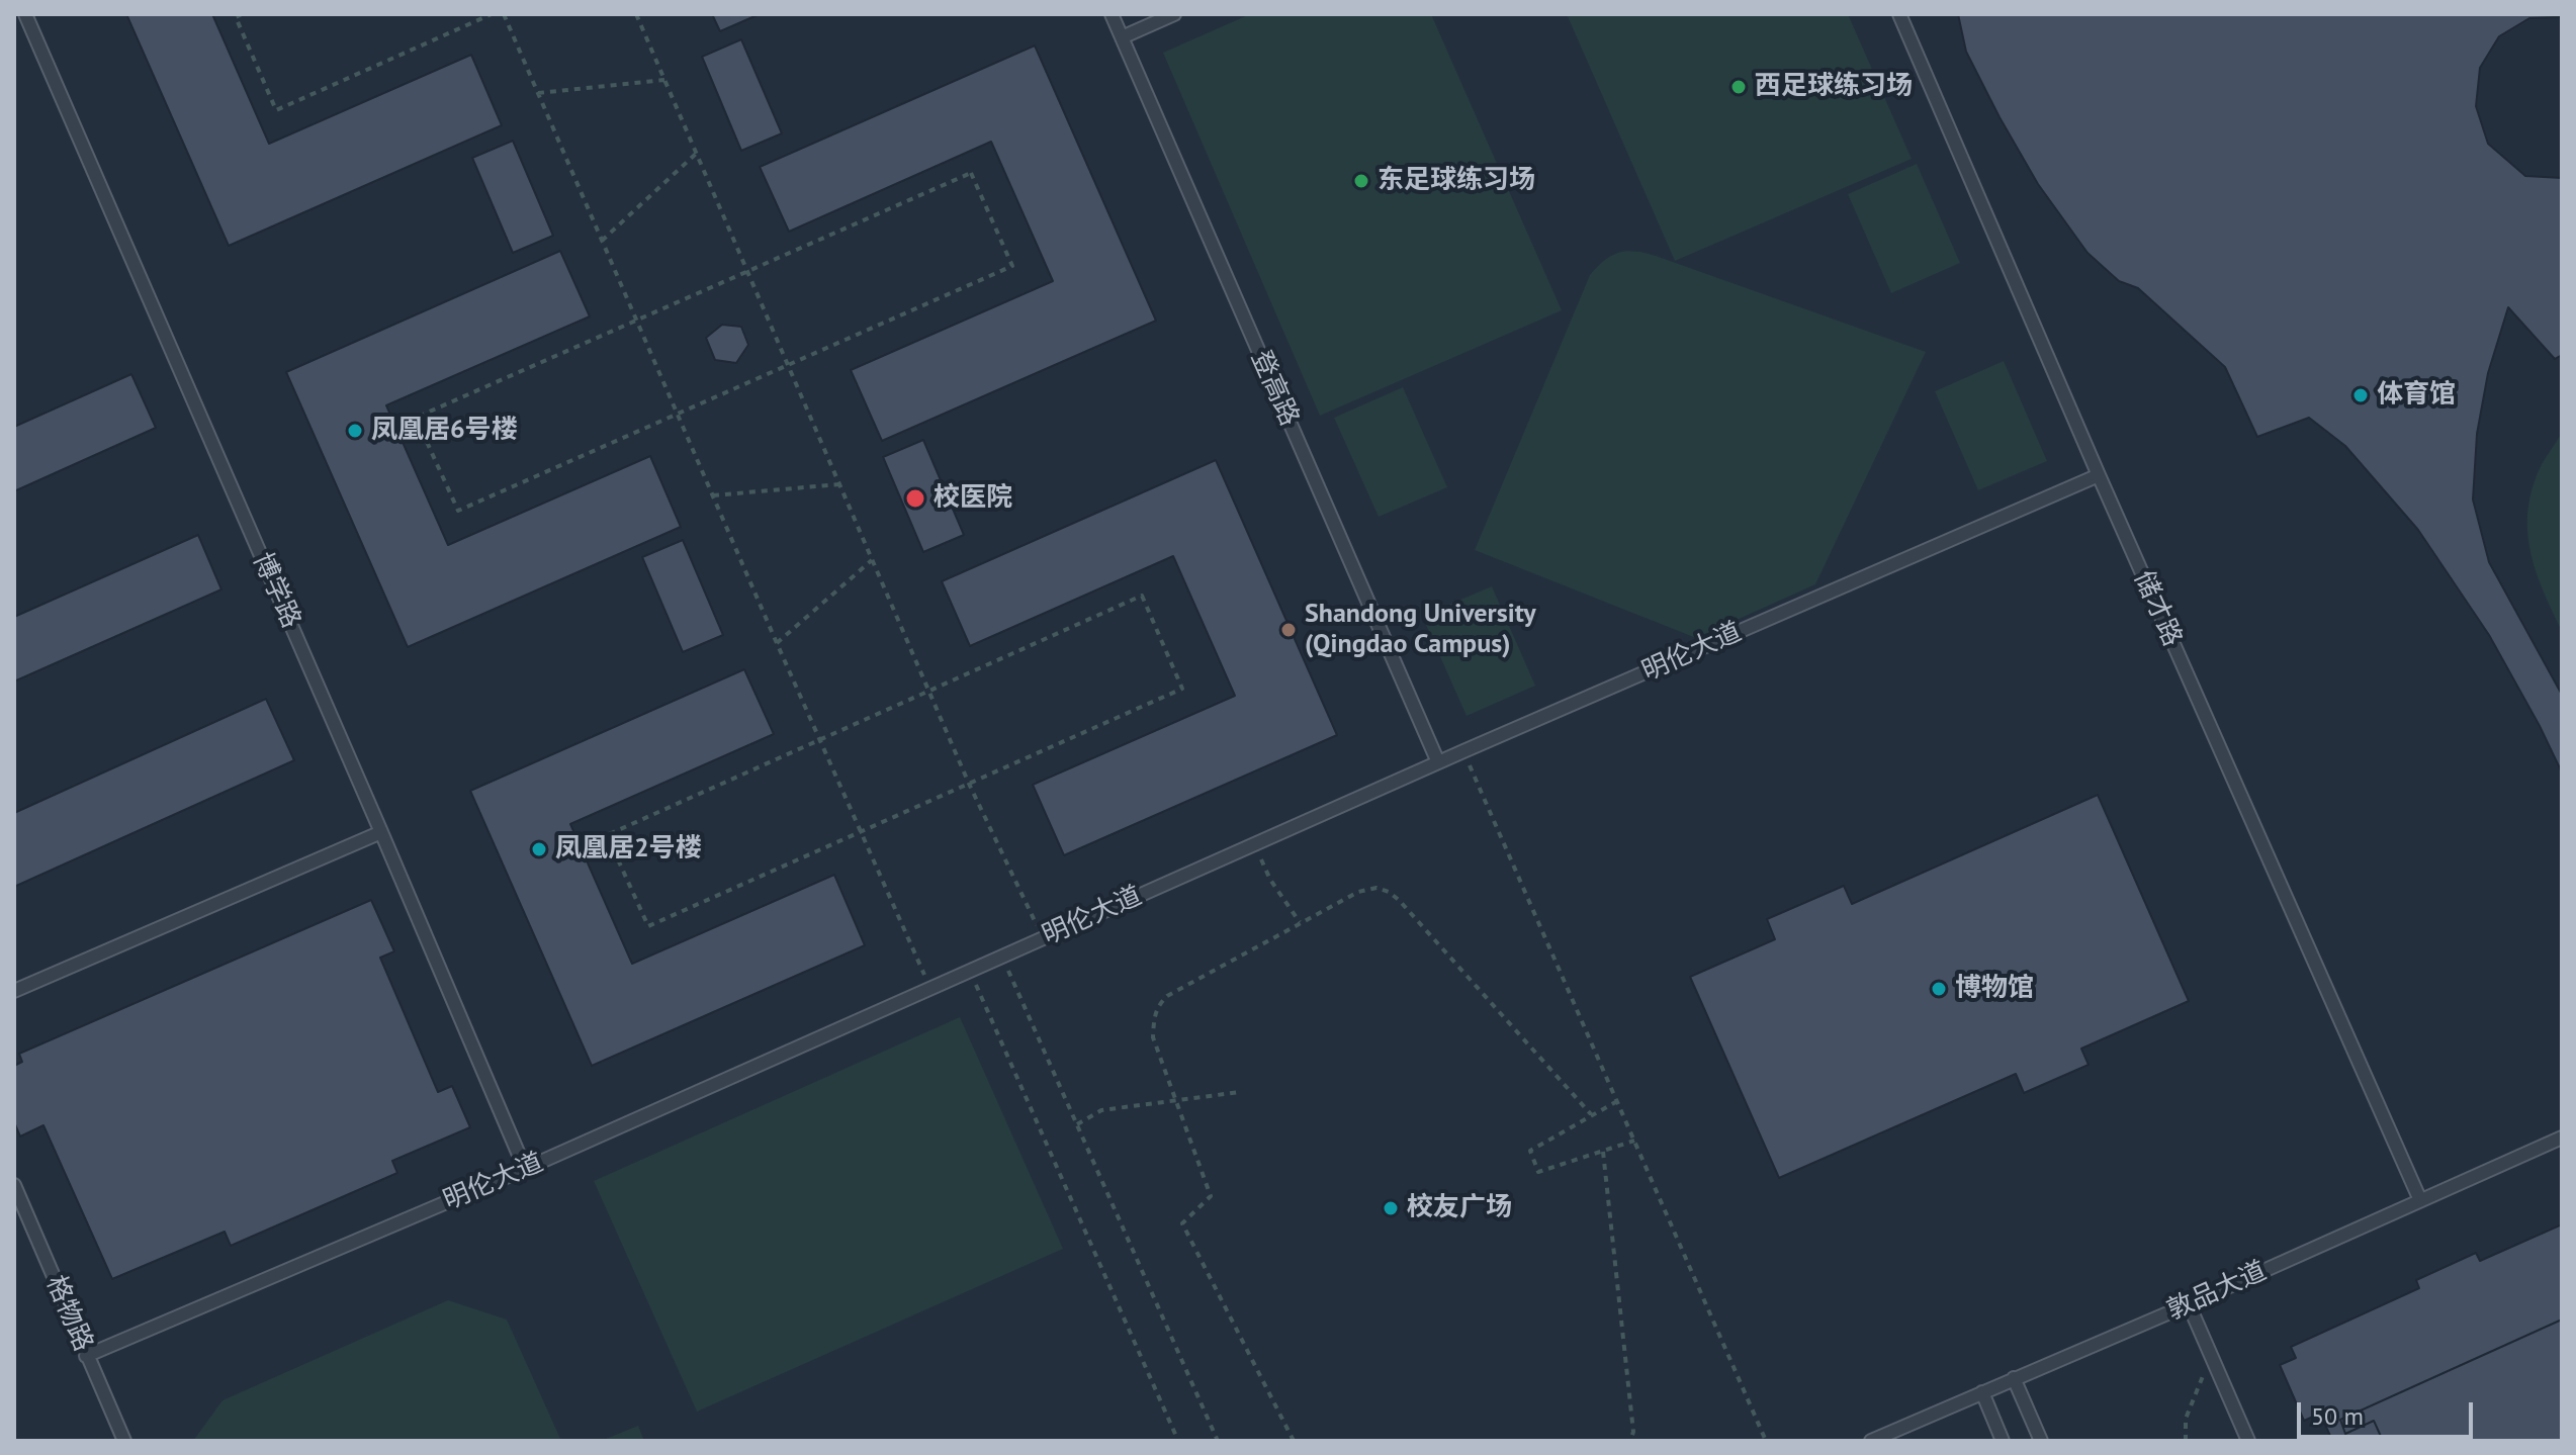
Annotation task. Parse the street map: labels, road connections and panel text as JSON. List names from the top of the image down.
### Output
{
  "streets": {
    "lane": [
      "登高路",
      "博学路",
      "储才路",
      "明伦大道",
      "敦品大道",
      "格物路"
    ]
  },
  "crossings": [
    ["登高路", "明伦大道"],
    ["博学路", "明伦大道"],
    ["储才路", "明伦大道"],
    ["储才路", "敦品大道"],
    ["明伦大道", "格物路"]
  ],
  "places": [
    "西足球练习场",
    "东足球练习场",
    "体育馆",
    "凤凰居6号楼",
    "校医院",
    "Shandong University (Qingdao Campus)",
    "凤凰居2号楼",
    "博物馆",
    "校友广场"
  ],
  "scale_bar": "50 m"
}
